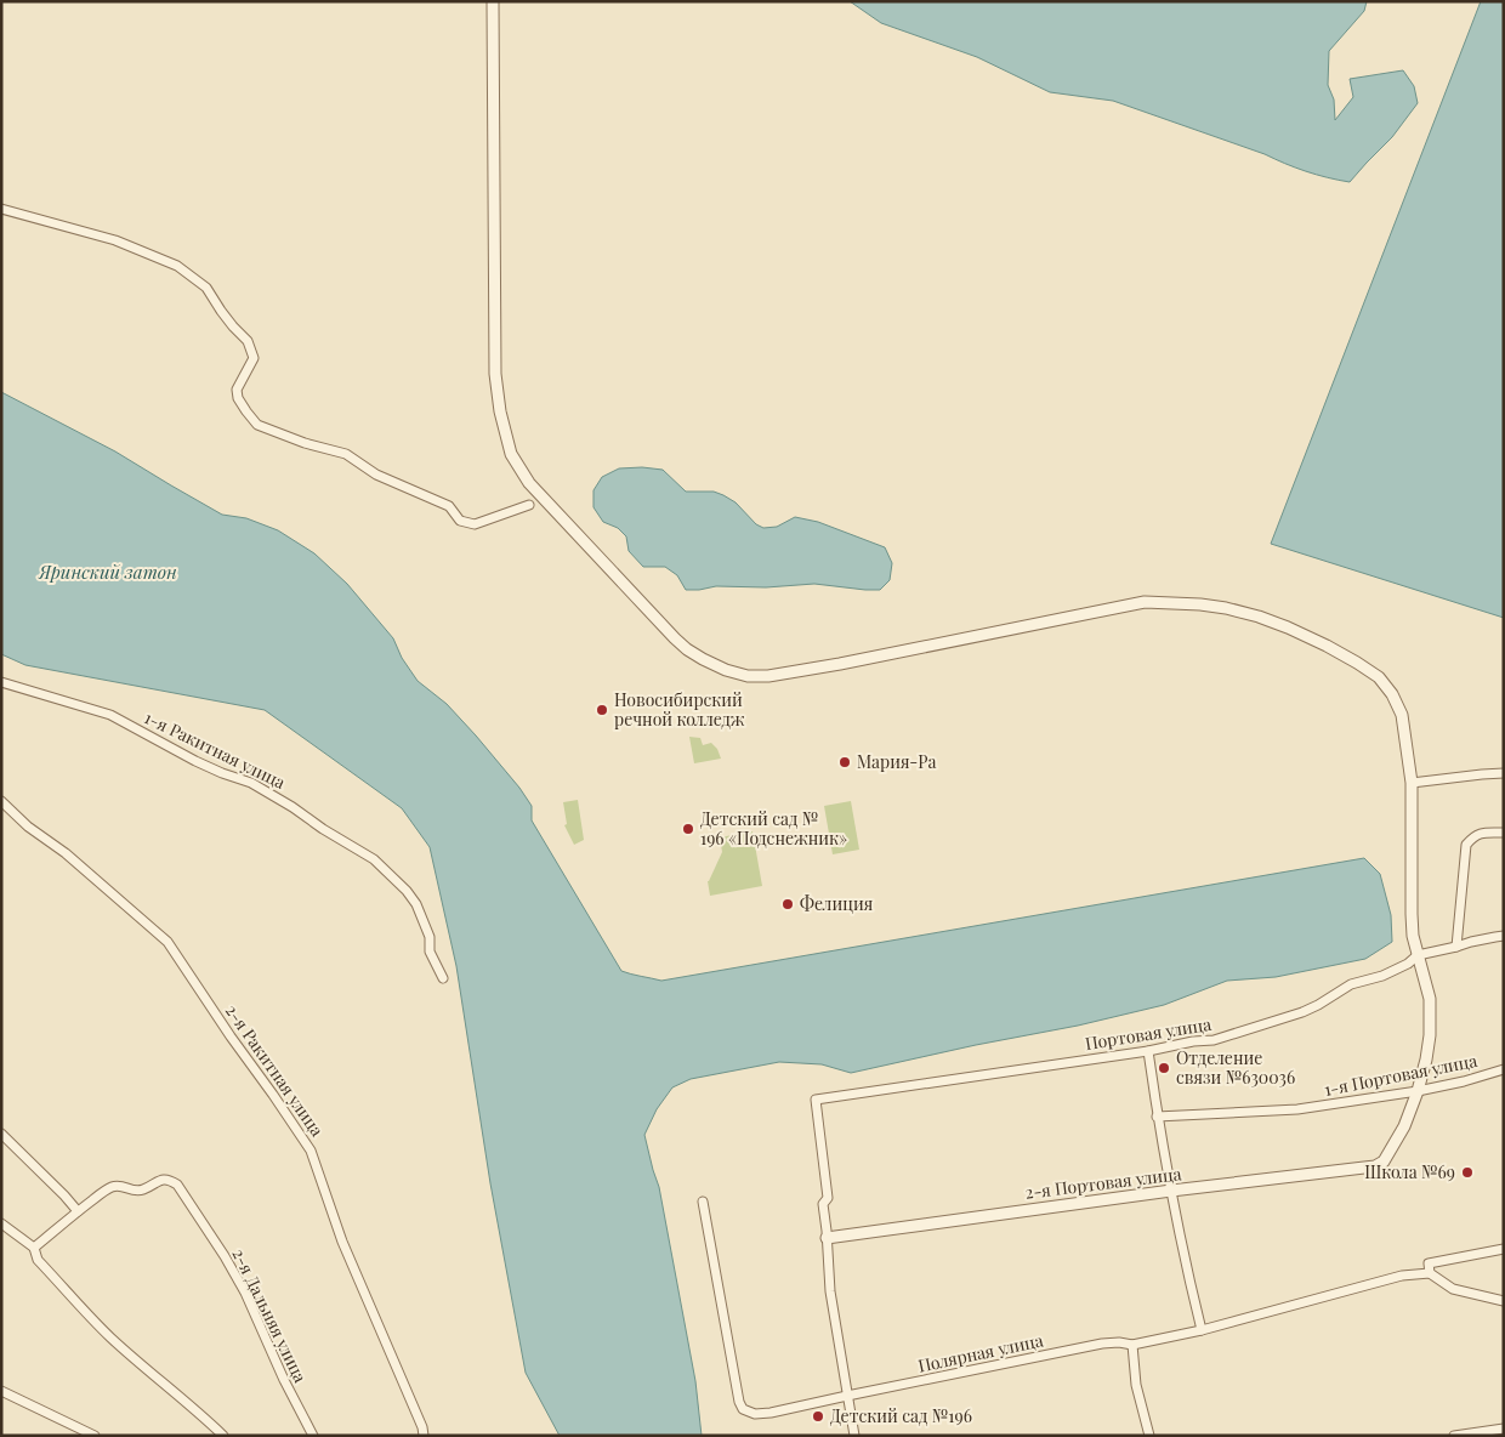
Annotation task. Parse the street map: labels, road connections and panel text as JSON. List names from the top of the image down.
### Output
{
  "streets": {
    "street": [
      "1-я Ракитная улица",
      "Портовая улица",
      "2-я Ракитная улица",
      "1-я Портовая улица",
      "2-я Портовая улица",
      "2-я Дальняя улица",
      "Полярная улица"
    ]
  },
  "crossings": [
    ["Портовая улица", "2-я Портовая улица"],
    ["1-я Портовая улица", "2-я Портовая улица"]
  ],
  "water": ["Яринский затон"],
  "places": [
    "Новосибирский речной колледж",
    "Мария-Ра",
    "Детский сад № 196 «Подснежник»",
    "Фелиция",
    "Отделение связи №630036",
    "Школа №69",
    "Детский сад №196"
  ]
}
